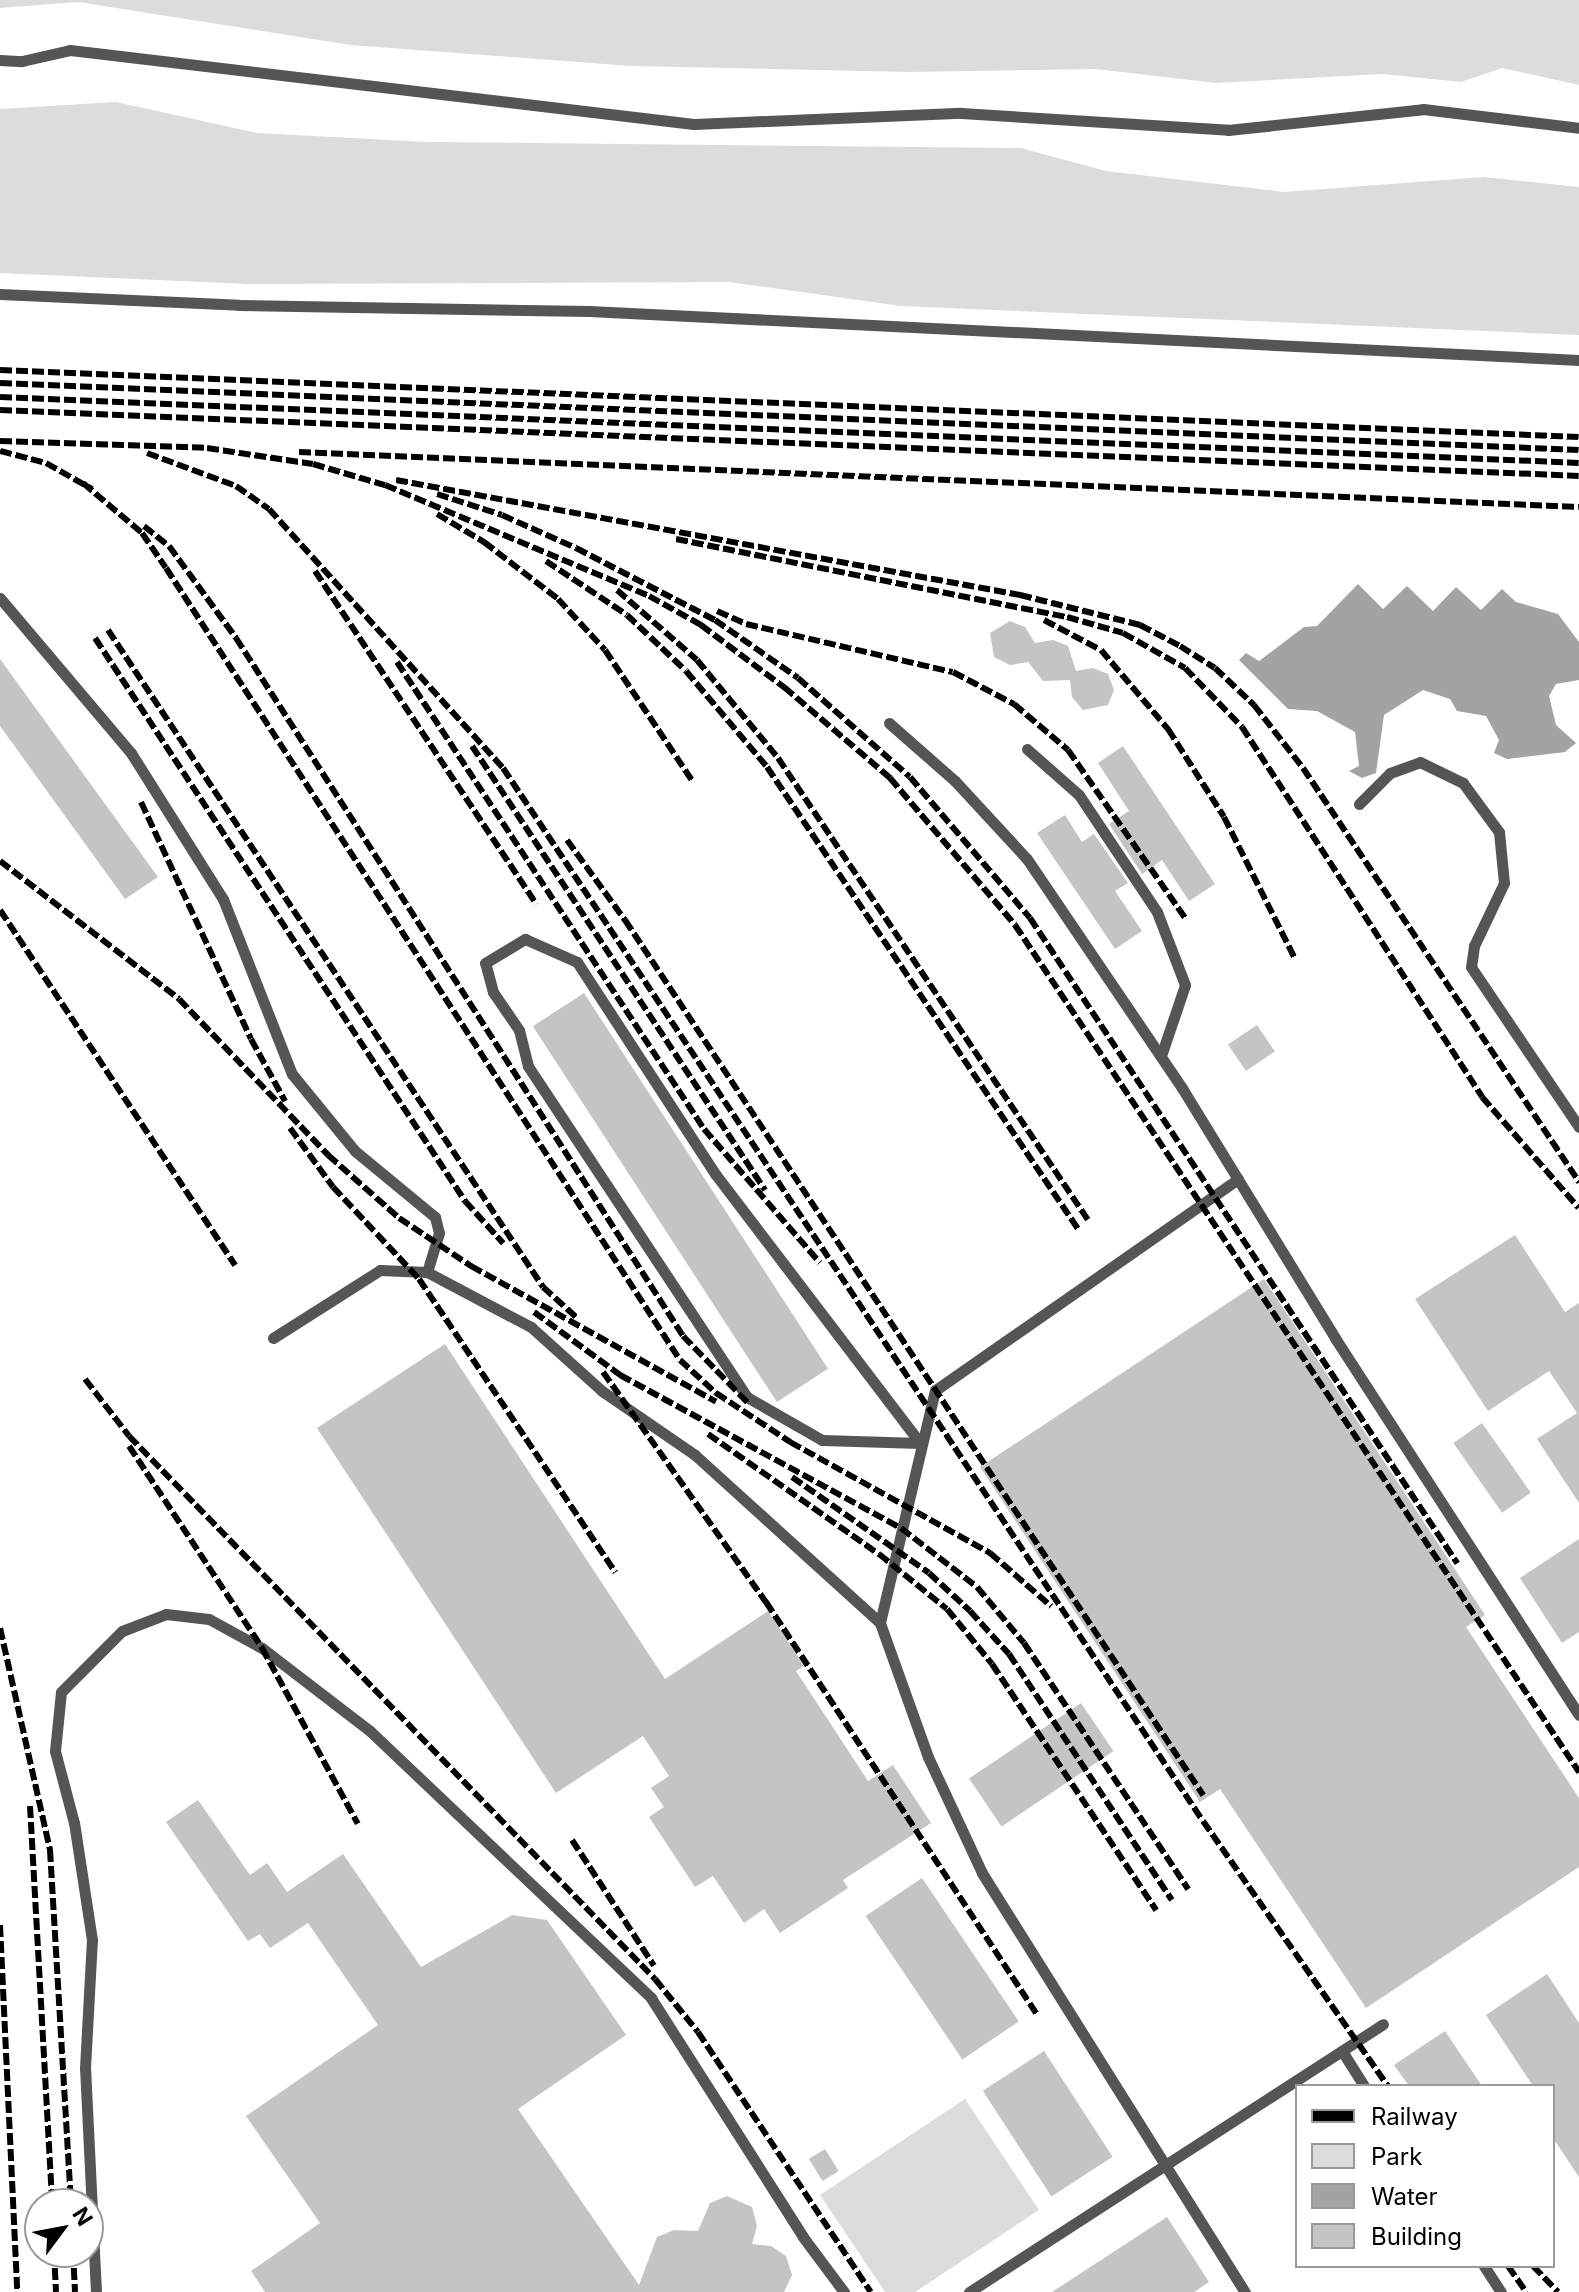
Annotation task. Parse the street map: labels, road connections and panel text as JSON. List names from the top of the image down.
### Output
{
  "legend": [
    "Railway",
    "Park",
    "Water",
    "Building"
  ],
  "north": "top right"
}
